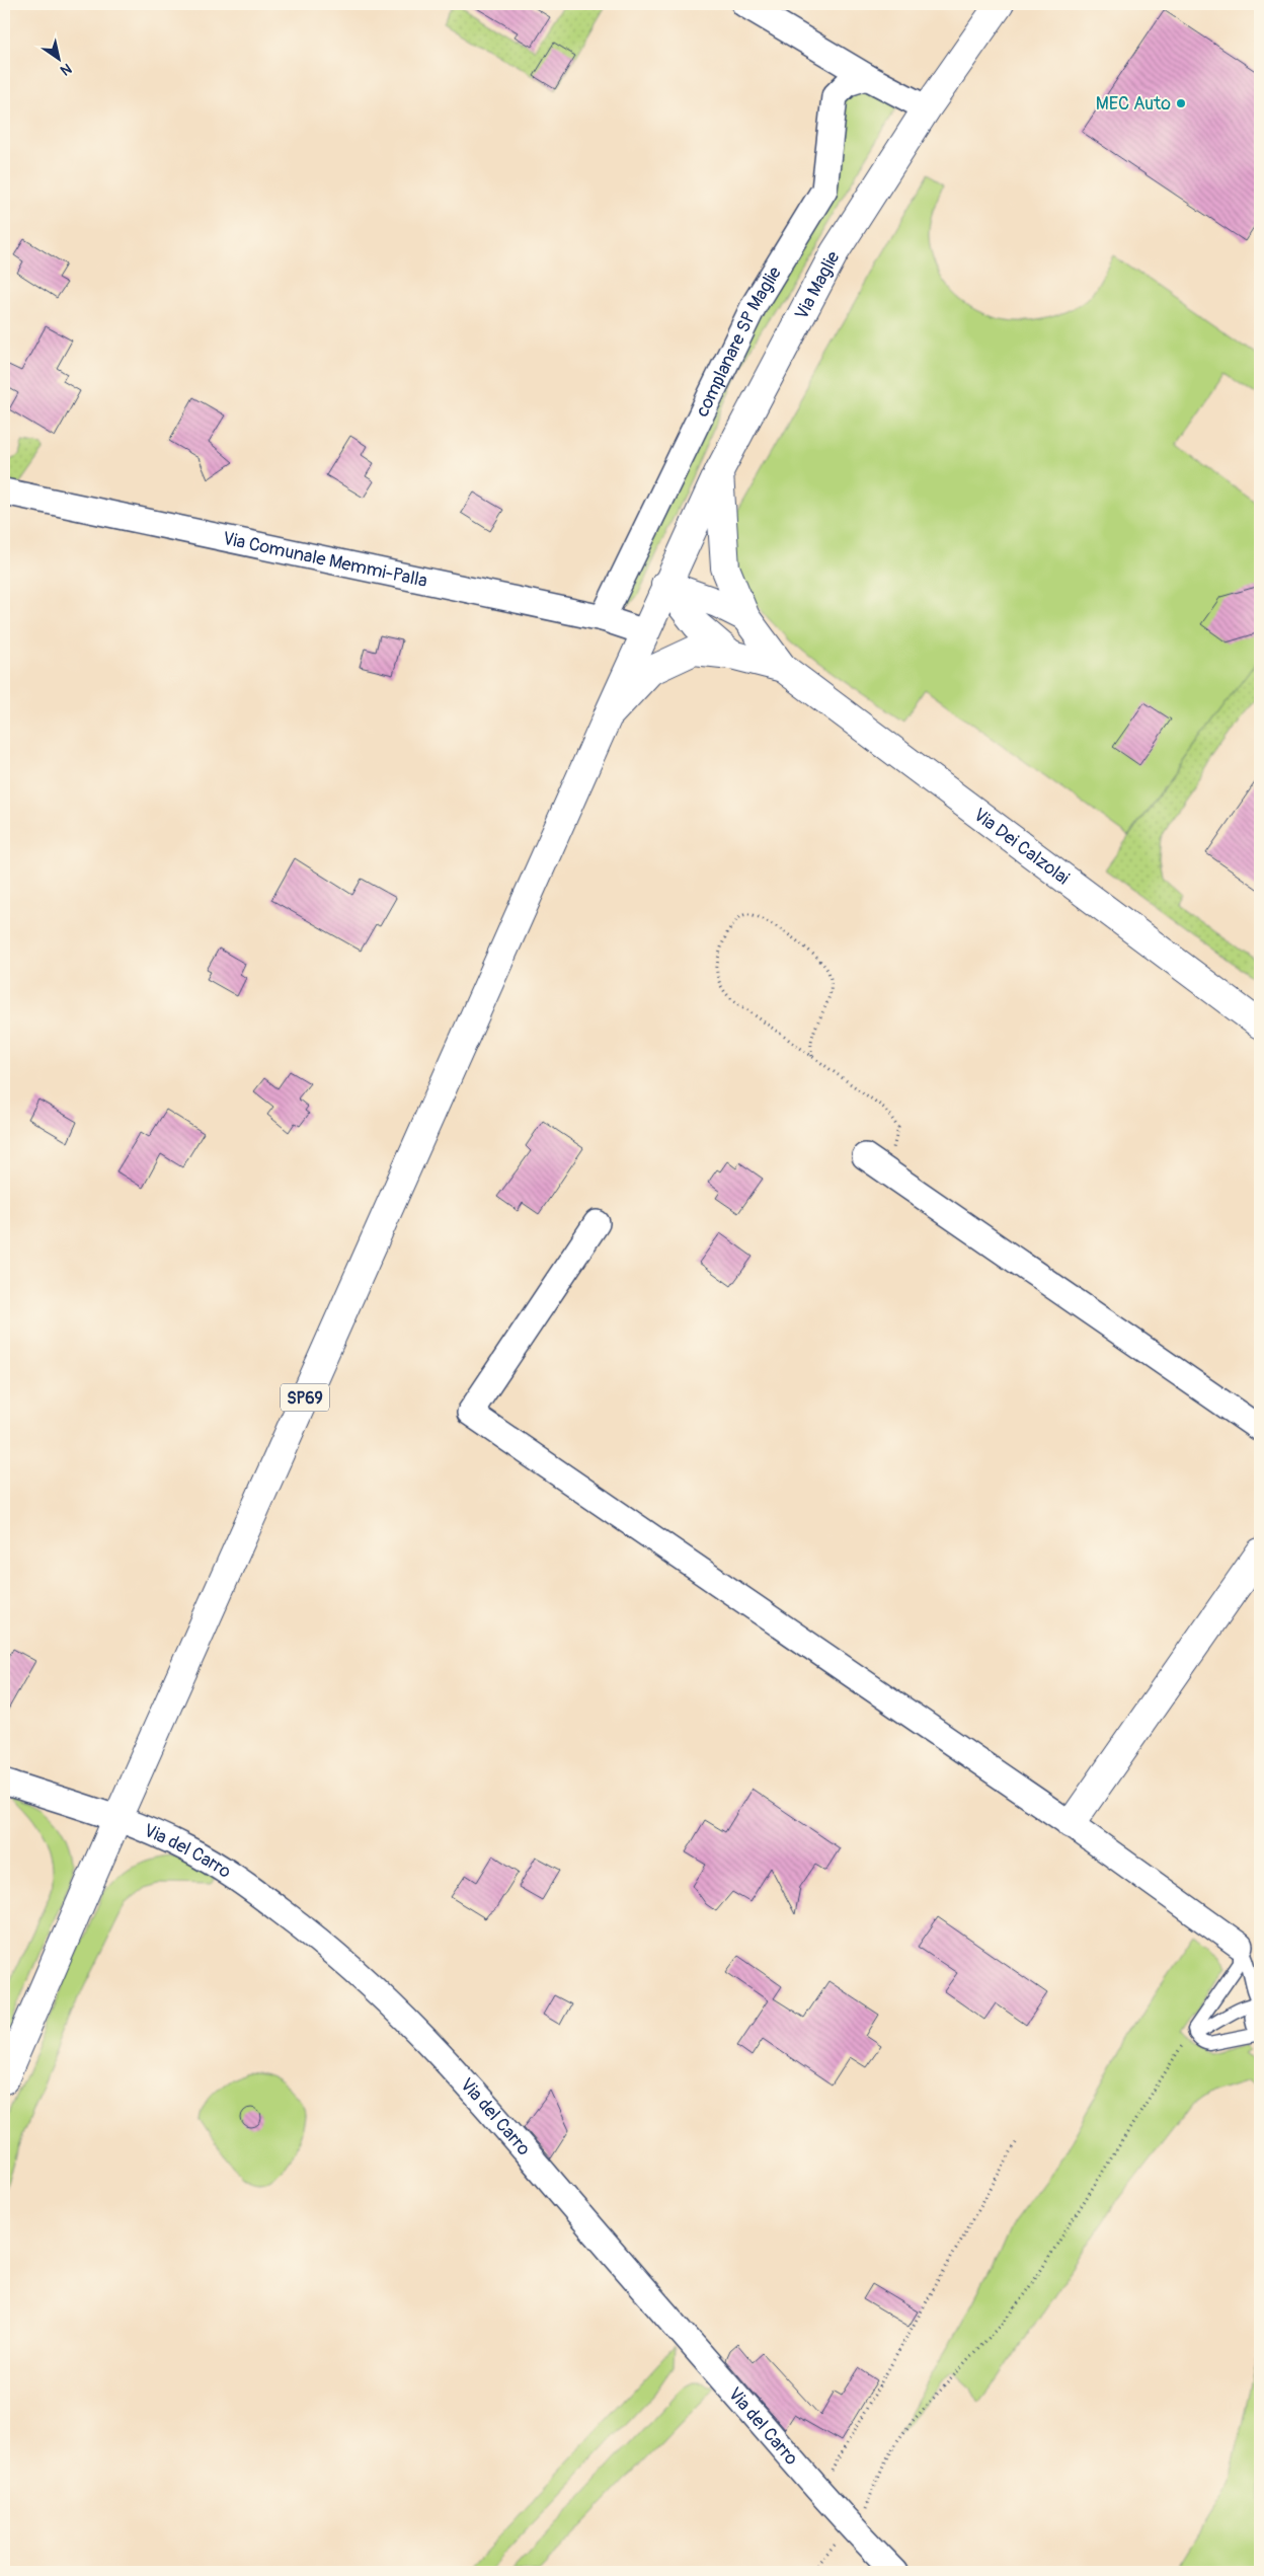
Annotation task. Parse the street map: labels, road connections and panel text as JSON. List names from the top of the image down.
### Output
{
  "streets": {
    "main road": ["Via Maglie", "Via Dei Calzolai", "SP69"],
    "street": ["complanare SP Maglie", "Via Comunale Memmi-Palla", "Via del Carro"]
  },
  "crossings": [
    ["Via Maglie", "SP69"],
    ["complanare SP Maglie", "Via Comunale Memmi-Palla"],
    ["Via Comunale Memmi-Palla", "SP69"],
    ["SP69", "Via del Carro"]
  ],
  "places": ["MEC Auto"],
  "north": "bottom right"
}
